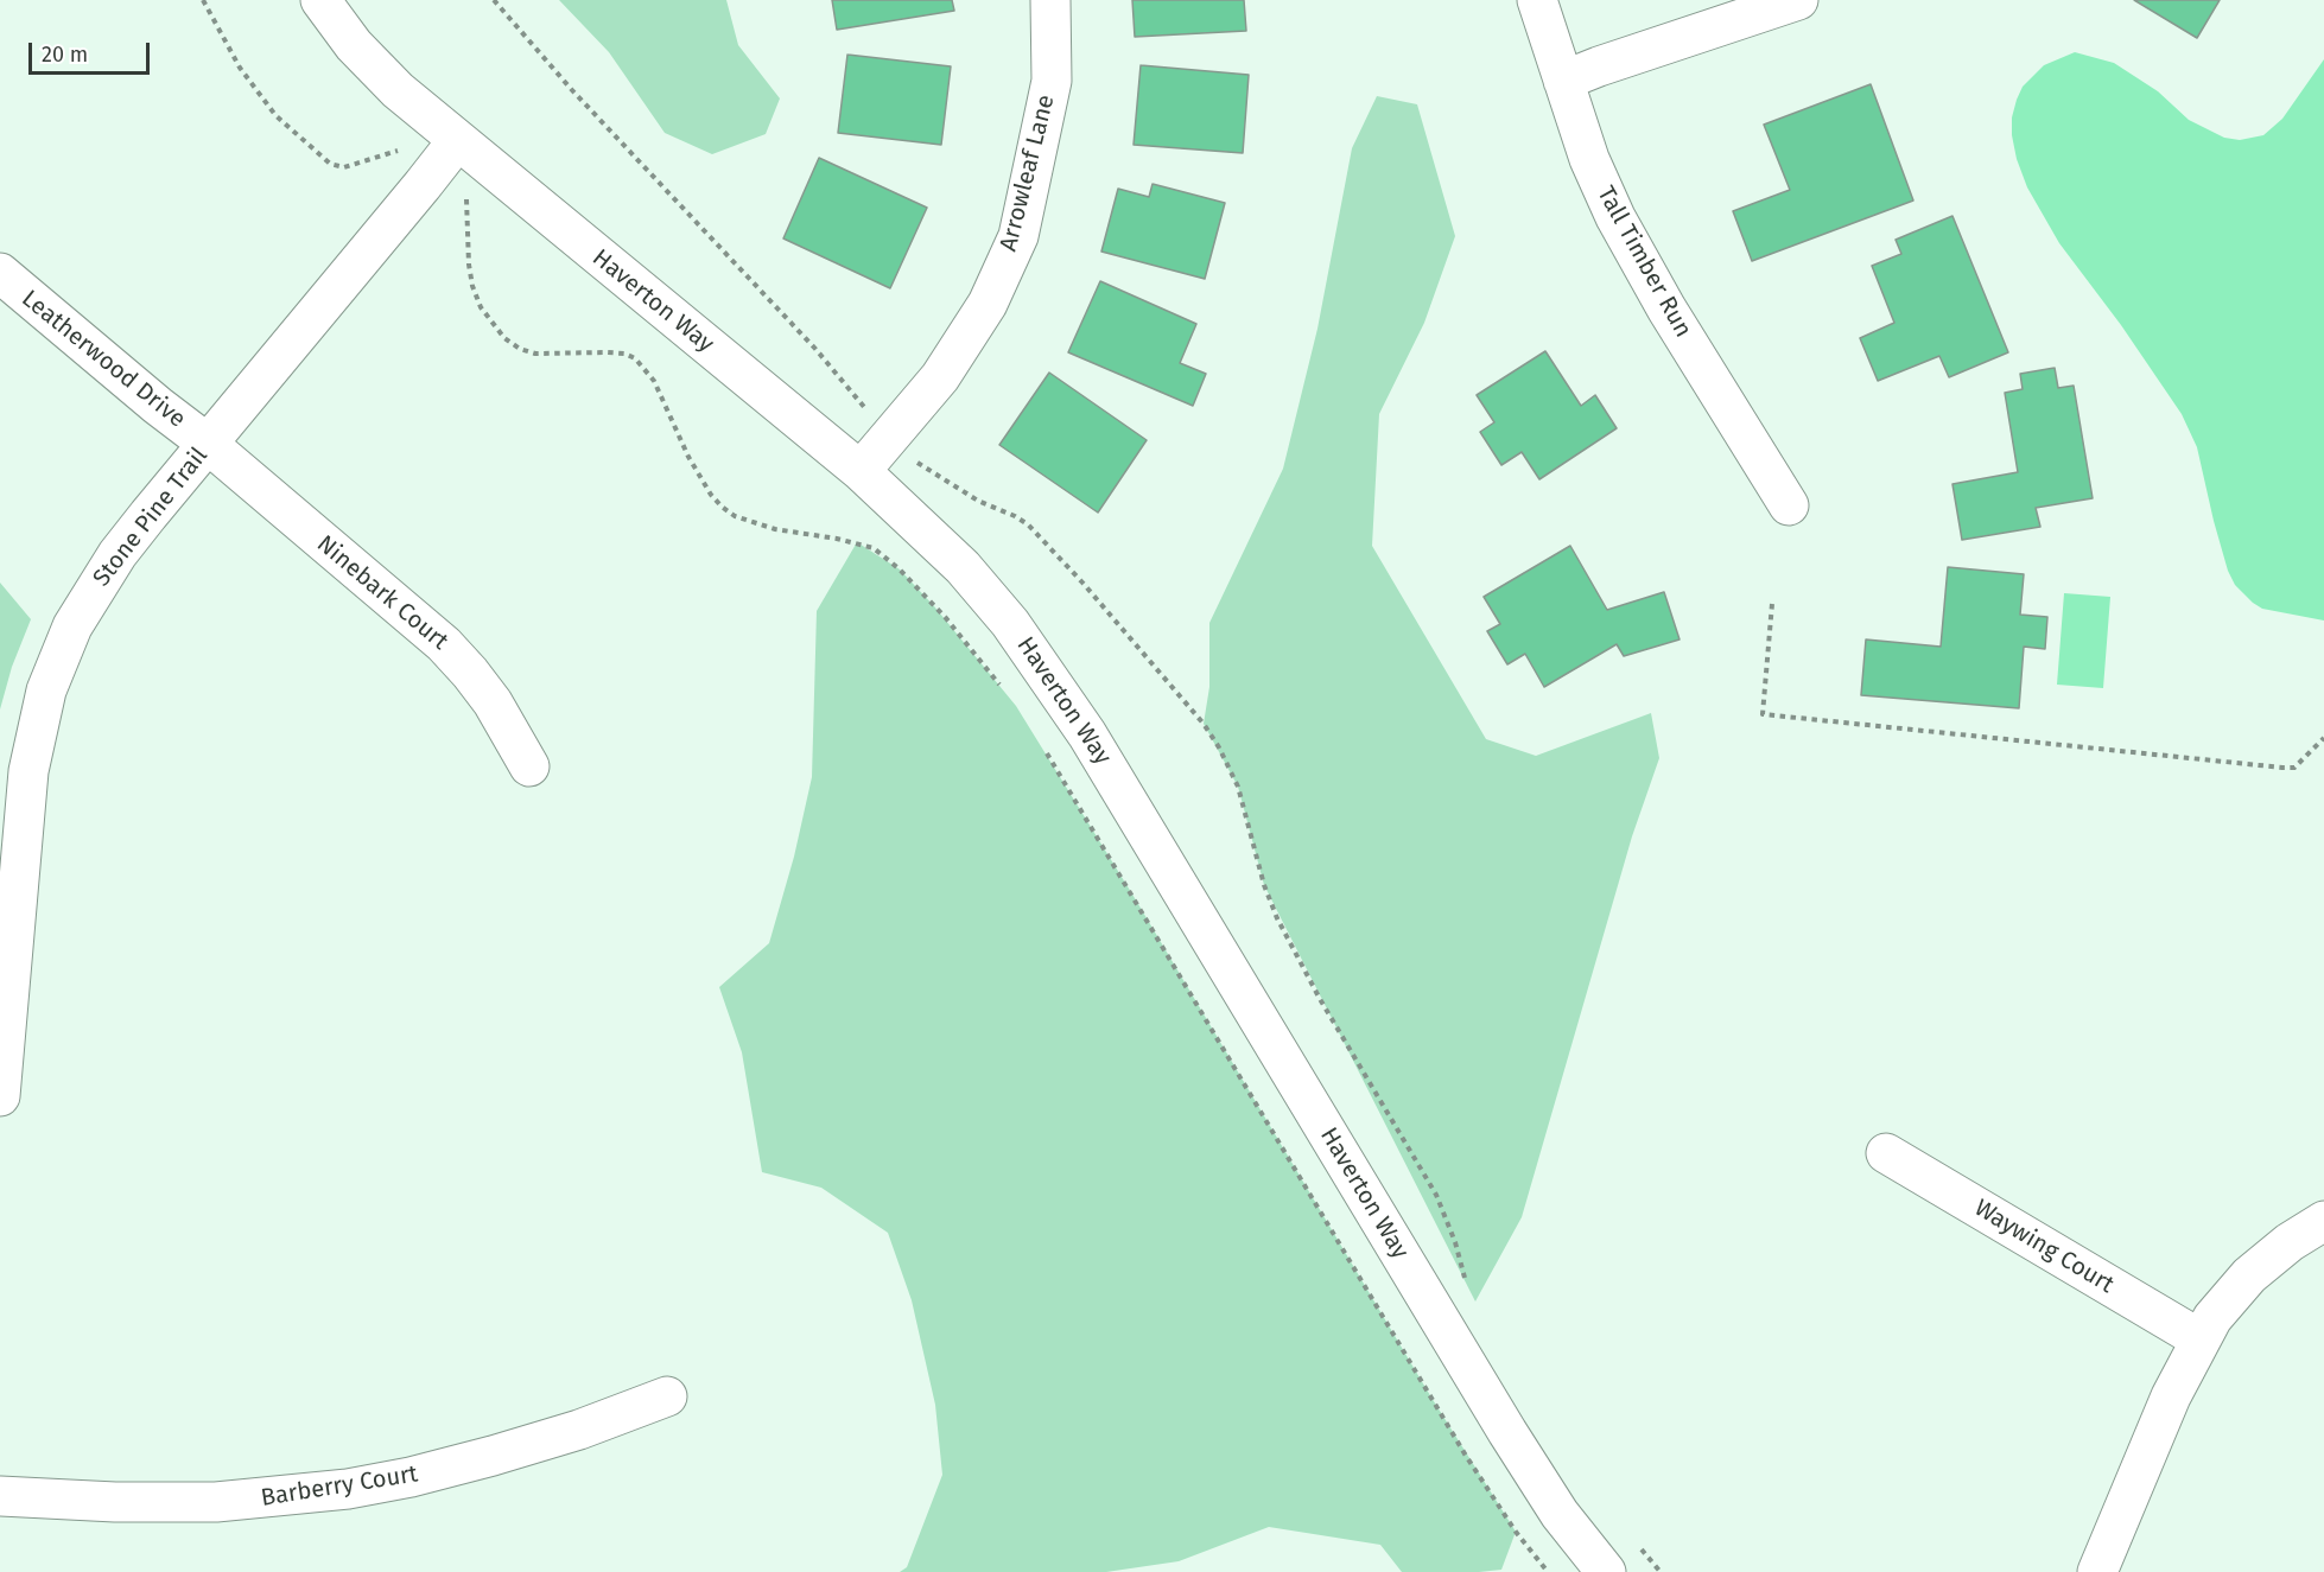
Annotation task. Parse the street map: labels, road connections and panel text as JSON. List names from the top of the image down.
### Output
{
  "streets": {
    "street": [
      "Arrowleaf Lane",
      "Tall Timber Run",
      "Haverton Way",
      "Leatherwood Drive",
      "Stone Pine Trail",
      "Ninebark Court",
      "Waywing Court",
      "Barberry Court"
    ]
  },
  "crossings": [
    ["Arrowleaf Lane", "Haverton Way"],
    ["Haverton Way", "Stone Pine Trail"],
    ["Leatherwood Drive", "Stone Pine Trail"],
    ["Leatherwood Drive", "Ninebark Court"],
    ["Stone Pine Trail", "Ninebark Court"]
  ],
  "scale_bar": "20 m"
}
